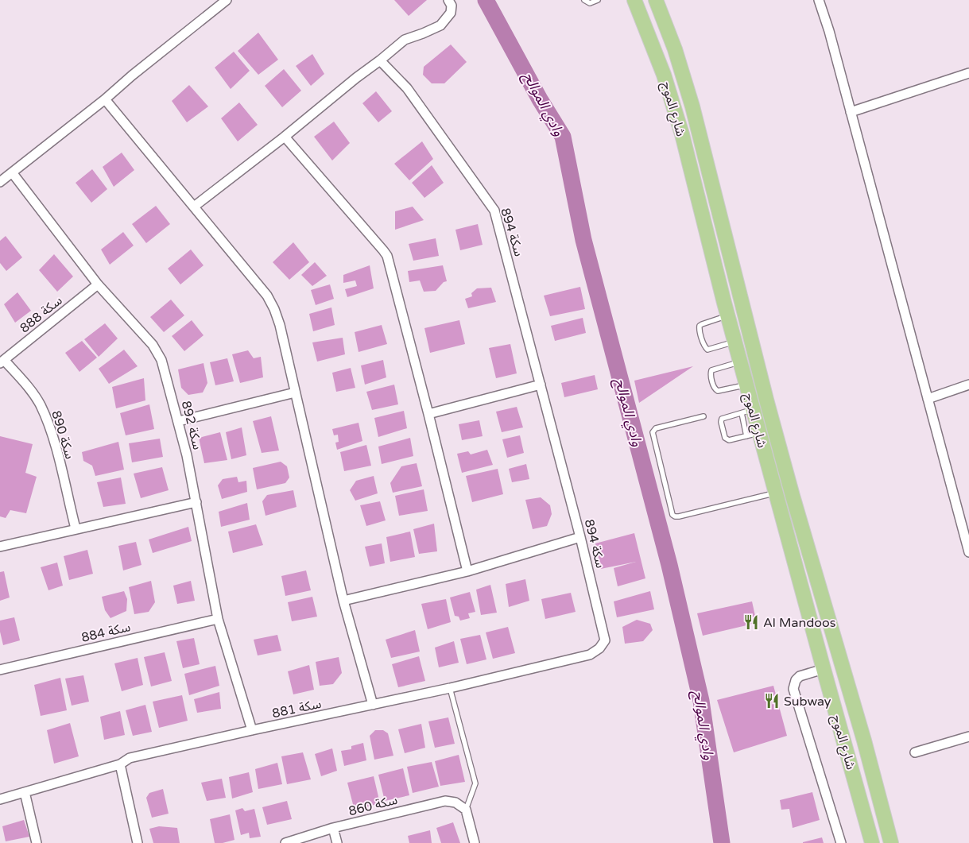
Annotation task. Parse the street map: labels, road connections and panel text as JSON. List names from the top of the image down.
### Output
{
  "streets": {
    "main road": ["شارع الموج"],
    "street": [
      "سكة 894",
      "سكة 888",
      "سكة 892",
      "سكة 890",
      "سكة 884",
      "سكة 881",
      "سكة 860"
    ]
  },
  "crossings": [
    ["سكة 894", "سكة 881"],
    ["سكة 888", "سكة 892"],
    ["سكة 888", "سكة 890"],
    ["سكة 892", "سكة 884"],
    ["سكة 892", "سكة 881"]
  ],
  "water": ["وادي الموالح"],
  "places": {
    "restaurant": ["Al Mandoos", "Subway"]
  }
}
